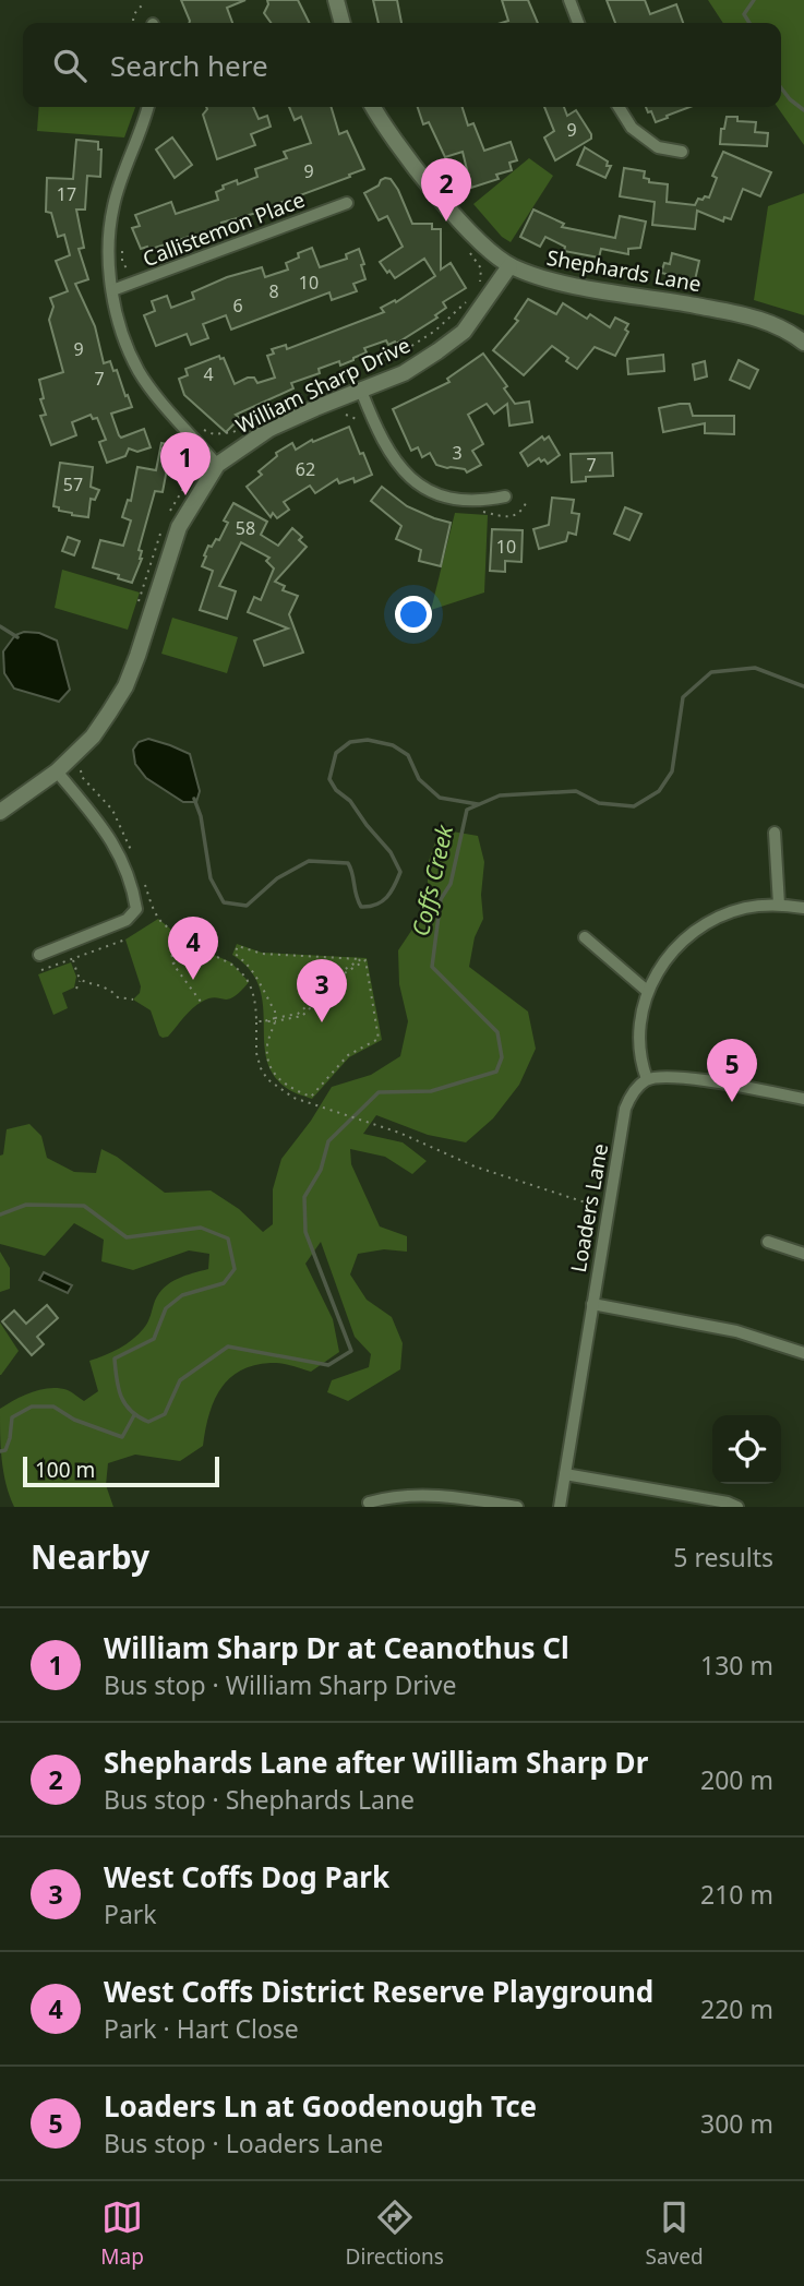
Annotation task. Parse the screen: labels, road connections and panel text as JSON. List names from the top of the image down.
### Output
{
  "streets": {
    "street": [
      "Callistemon Place",
      "Shephards Lane",
      "William Sharp Drive",
      "Loaders Lane"
    ]
  },
  "crossings": [
    ["Shephards Lane", "William Sharp Drive"]
  ],
  "water": ["Coffs Creek"],
  "house_numbers": [
    "9",
    "9",
    "17",
    "10",
    "8",
    "6",
    "9",
    "4",
    "7",
    "3",
    "7",
    "62",
    "57",
    "58",
    "10"
  ],
  "scale_bar": "100 m",
  "page": {
    "search": "Search here",
    "pins": [
      "2",
      "1",
      "4",
      "3",
      "5"
    ],
    "scale": "100 m",
    "heading": ["Nearby", "5 results"],
    "list": [
      {
        "mark": "1",
        "name": "William Sharp Dr at Ceanothus Cl",
        "note": "Bus stop · William Sharp Drive",
        "value": "130 m"
      },
      {
        "mark": "2",
        "name": "Shephards Lane after William Sharp Dr",
        "note": "Bus stop · Shephards Lane",
        "value": "200 m"
      },
      {
        "mark": "3",
        "name": "West Coffs Dog Park",
        "note": "Park",
        "value": "210 m"
      },
      {
        "mark": "4",
        "name": "West Coffs District Reserve Playground",
        "note": "Park · Hart Close",
        "value": "220 m"
      },
      {
        "mark": "5",
        "name": "Loaders Ln at Goodenough Tce",
        "note": "Bus stop · Loaders Lane",
        "value": "300 m"
      }
    ],
    "nav": ["Map", "Directions", "Saved"]
  }
}
